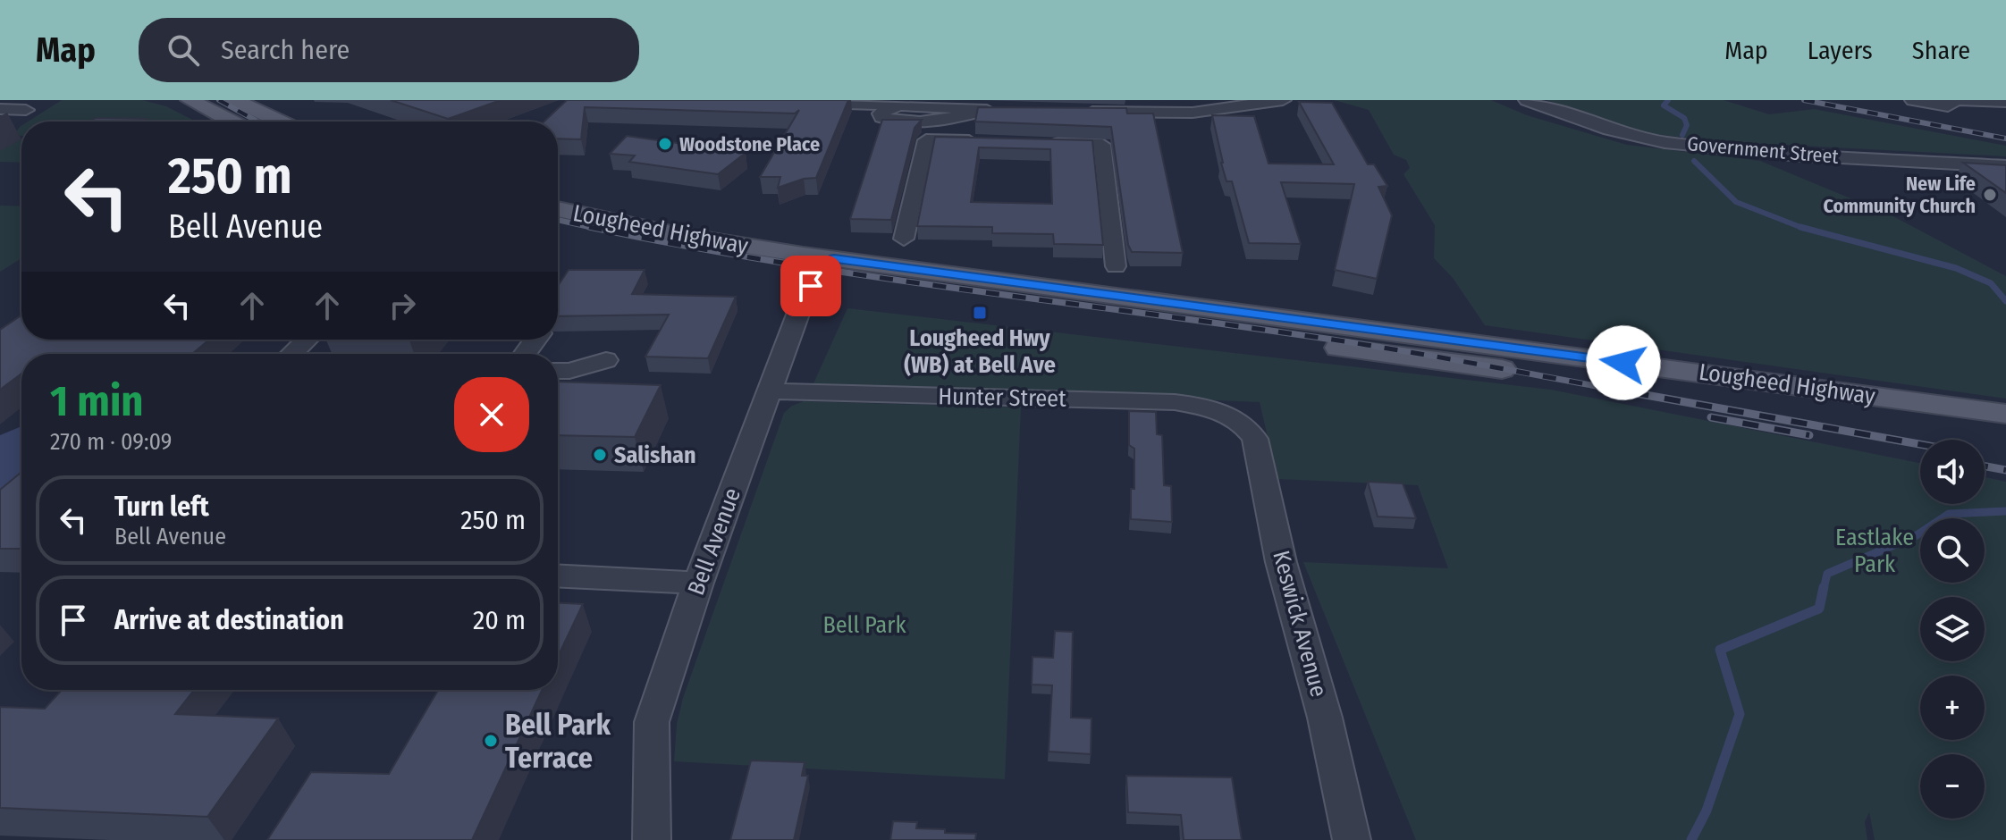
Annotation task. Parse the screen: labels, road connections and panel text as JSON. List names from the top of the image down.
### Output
{
  "streets": {
    "main road": ["Lougheed Highway"],
    "street": [
      "Government Street",
      "Hunter Street",
      "Bell Avenue",
      "Keswick Avenue"
    ]
  },
  "crossings": [
    ["Lougheed Highway", "Bell Avenue"],
    ["Hunter Street", "Bell Avenue"],
    ["Hunter Street", "Keswick Avenue"]
  ],
  "parks": ["Eastlake Park", "Bell Park"],
  "places": {
    "other": [
      "Woodstone Place",
      "New Life Community Church",
      "Salishan",
      "Bell Park Terrace"
    ],
    "transit": ["Lougheed Hwy (WB) at Bell Ave"]
  },
  "page": {
    "header": "Map",
    "search": "Search here",
    "nav": ["Map", "Layers", "Share"],
    "turn": ["250 m", "Bell Avenue"],
    "heading": ["1 min", "270 m · 09:09"],
    "map_buttons": ["+", "−"],
    "list": [
      {
        "name": "Turn left",
        "note": "Bell Avenue",
        "value": "250 m"
      },
      {
        "name": "Arrive at destination",
        "value": "20 m"
      }
    ]
  }
}
